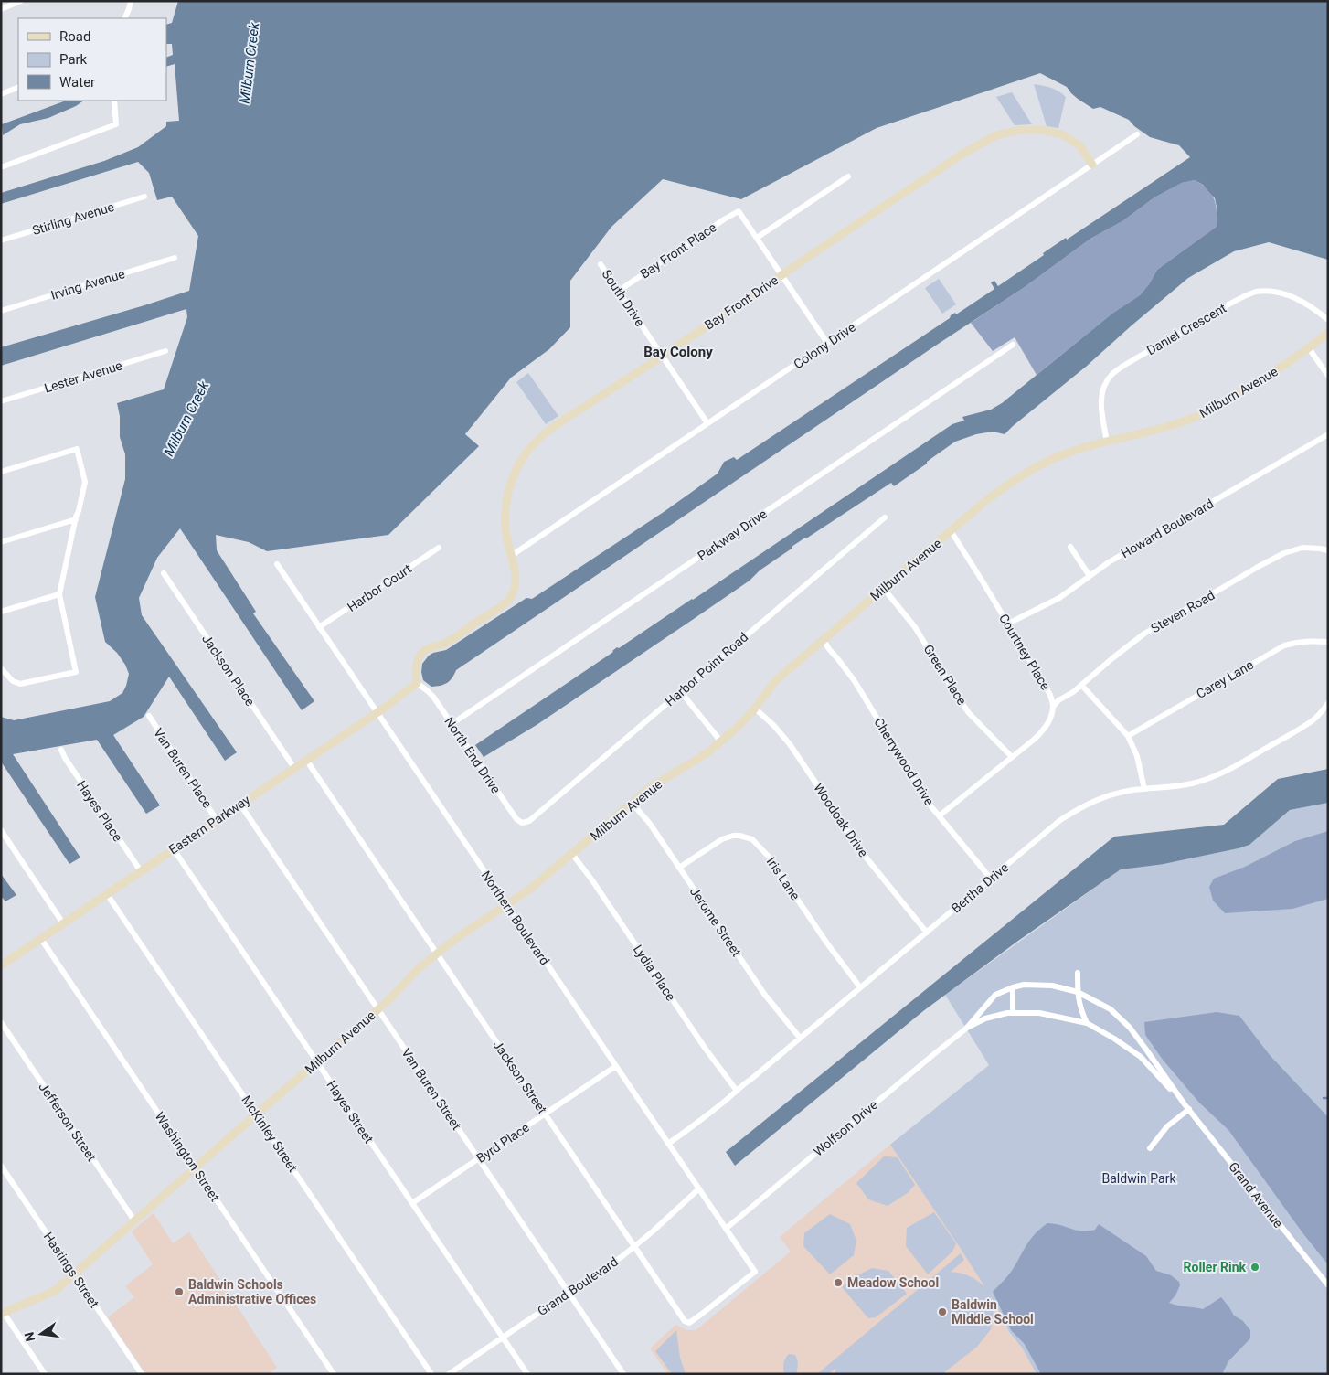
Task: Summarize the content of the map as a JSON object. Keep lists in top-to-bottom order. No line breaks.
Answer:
{"streets":{"main road":["Bay Front Drive","Milburn Avenue","Eastern Parkway"],"street":["Stirling Avenue","Bay Front Place","Irving Avenue","South Drive","Daniel Crescent","Colony Drive","Lester Avenue","Howard Boulevard","Parkway Drive","Harbor Court","Steven Road","Courtney Place","Harbor Point Road","Jackson Place","Green Place","Carey Lane","North End Drive","Cherrywood Drive","Van Buren Place","Hayes Place","Woodoak Drive","Iris Lane","Bertha Drive","Northern Boulevard","Jerome Street","Lydia Place","Jackson Street","Van Buren Street","Hayes Street","Jefferson Street","Wolfson Drive","McKinley Street","Byrd Place","Washington Street","Grand Avenue","Hastings Street","Grand Boulevard"]},"crossings":[["Bay Front Place","South Drive"],["South Drive","Bay Front Drive"],["South Drive","Colony Drive"],["Bay Front Drive","Colony Drive"],["Bay Front Drive","North End Drive"],["Bay Front Drive","Eastern Parkway"],["Daniel Crescent","Milburn Avenue"],["Milburn Avenue","Courtney Place"],["Milburn Avenue","Green Place"],["Milburn Avenue","Cherrywood Drive"],["Milburn Avenue","Woodoak Drive"],["Milburn Avenue","Northern Boulevard"],["Milburn Avenue","Jerome Street"],["Milburn Avenue","Lydia Place"],["Milburn Avenue","Jackson Street"],["Milburn Avenue","Van Buren Street"],["Milburn Avenue","Hayes Street"],["Milburn Avenue","Jefferson Street"],["Milburn Avenue","McKinley Street"],["Milburn Avenue","Washington Street"],["Milburn Avenue","Hastings Street"],["Howard Boulevard","Courtney Place"],["Parkway Drive","North End Drive"],["Harbor Court","Northern Boulevard"],["Steven Road","Courtney Place"],["Courtney Place","Green Place"],["Courtney Place","Cherrywood Drive"],["Harbor Point Road","North End Drive"],["Jackson Place","Eastern Parkway"],["North End Drive","Eastern Parkway"],["Cherrywood Drive","Bertha Drive"],["Van Buren Place","Eastern Parkway"],["Hayes Place","Eastern Parkway"],["Woodoak Drive","Bertha Drive"],["Eastern Parkway","Northern Boulevard"],["Eastern Parkway","Jackson Street"],["Eastern Parkway","Van Buren Street"],["Eastern Parkway","Hayes Street"],["Eastern Parkway","McKinley Street"],["Eastern Parkway","Washington Street"],["Iris Lane","Bertha Drive"],["Iris Lane","Jerome Street"],["Bertha Drive","Northern Boulevard"],["Bertha Drive","Jerome Street"],["Bertha Drive","Lydia Place"],["Northern Boulevard","Jackson Street"],["Northern Boulevard","Wolfson Drive"],["Northern Boulevard","Byrd Place"],["Northern Boulevard","Grand Boulevard"],["Jackson Street","Byrd Place"],["Jackson Street","Grand Boulevard"],["Van Buren Street","Byrd Place"],["Van Buren Street","Grand Boulevard"],["Hayes Street","Byrd Place"],["Hayes Street","Grand Boulevard"],["Wolfson Drive","Grand Avenue"]],"districts":["Bay Colony"],"water":["Milburn Creek"],"parks":["Baldwin Park"],"places":["Roller Rink","Meadow School","Baldwin Schools Administrative Offices","Baldwin Middle School"],"legend":["Road","Park","Water"],"north":"left"}
